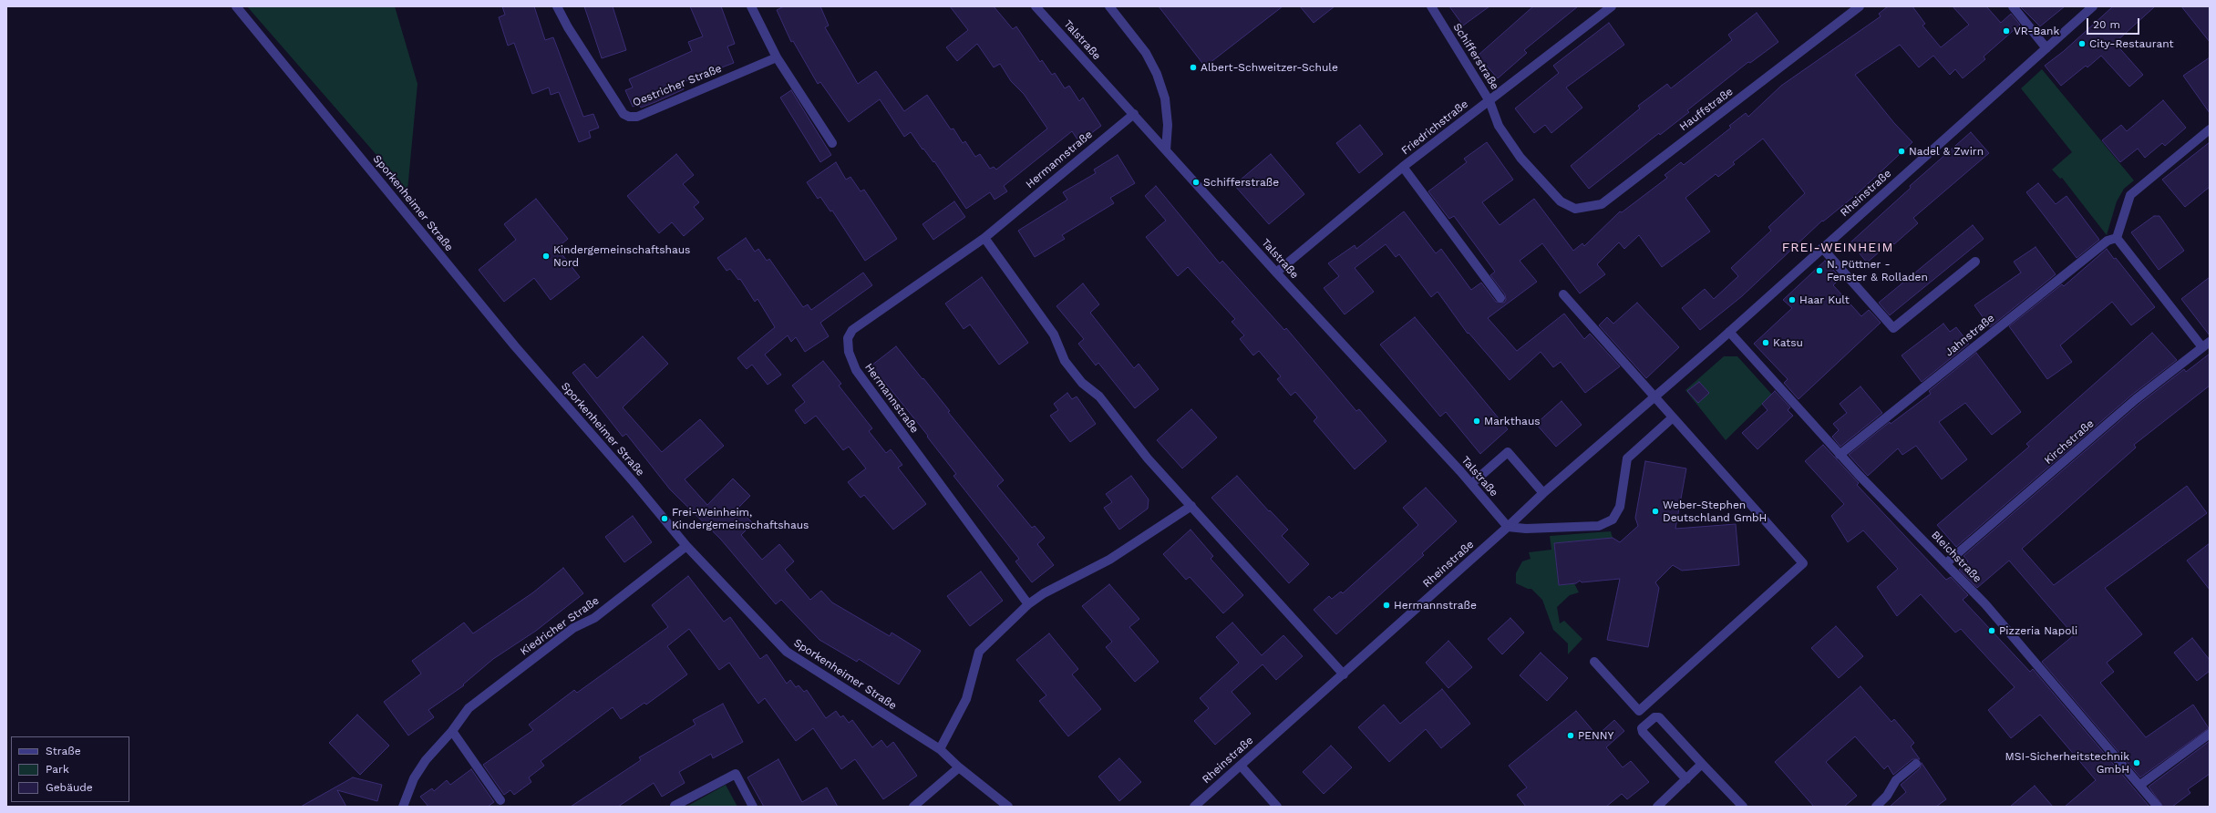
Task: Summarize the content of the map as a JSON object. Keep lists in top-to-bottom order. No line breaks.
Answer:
{"streets":{"street":["Talstraße","Schifferstraße","Oestricher Straße","Hauffstraße","Friedrichstraße","Hermannstraße","Rheinstraße","Sporkenheimer Straße","Jahnstraße","Kirchstraße","Bleichstraße","Kiedricher Straße"]},"crossings":[["Talstraße","Friedrichstraße"],["Talstraße","Hermannstraße"],["Talstraße","Rheinstraße"],["Schifferstraße","Hauffstraße"],["Schifferstraße","Friedrichstraße"],["Rheinstraße","Bleichstraße"],["Sporkenheimer Straße","Kiedricher Straße"],["Jahnstraße","Bleichstraße"],["Kirchstraße","Bleichstraße"]],"districts":["FREI-WEINHEIM"],"places":["VR-Bank","City-Restaurant","Albert-Schweitzer-Schule","Nadel & Zwirn","Schifferstraße","Kindergemeinschaftshaus Nord","N. Püttner - Fenster & Rolladen","Haar Kult","Katsu","Markthaus","Weber-Stephen Deutschland GmbH","Frei-Weinheim, Kindergemeinschaftshaus","Hermannstraße","Pizzeria Napoli","PENNY","MSI-Sicherheitstechnik GmbH"],"legend":["Straße","Park","Gebäude"],"scale_bar":"20 m"}
